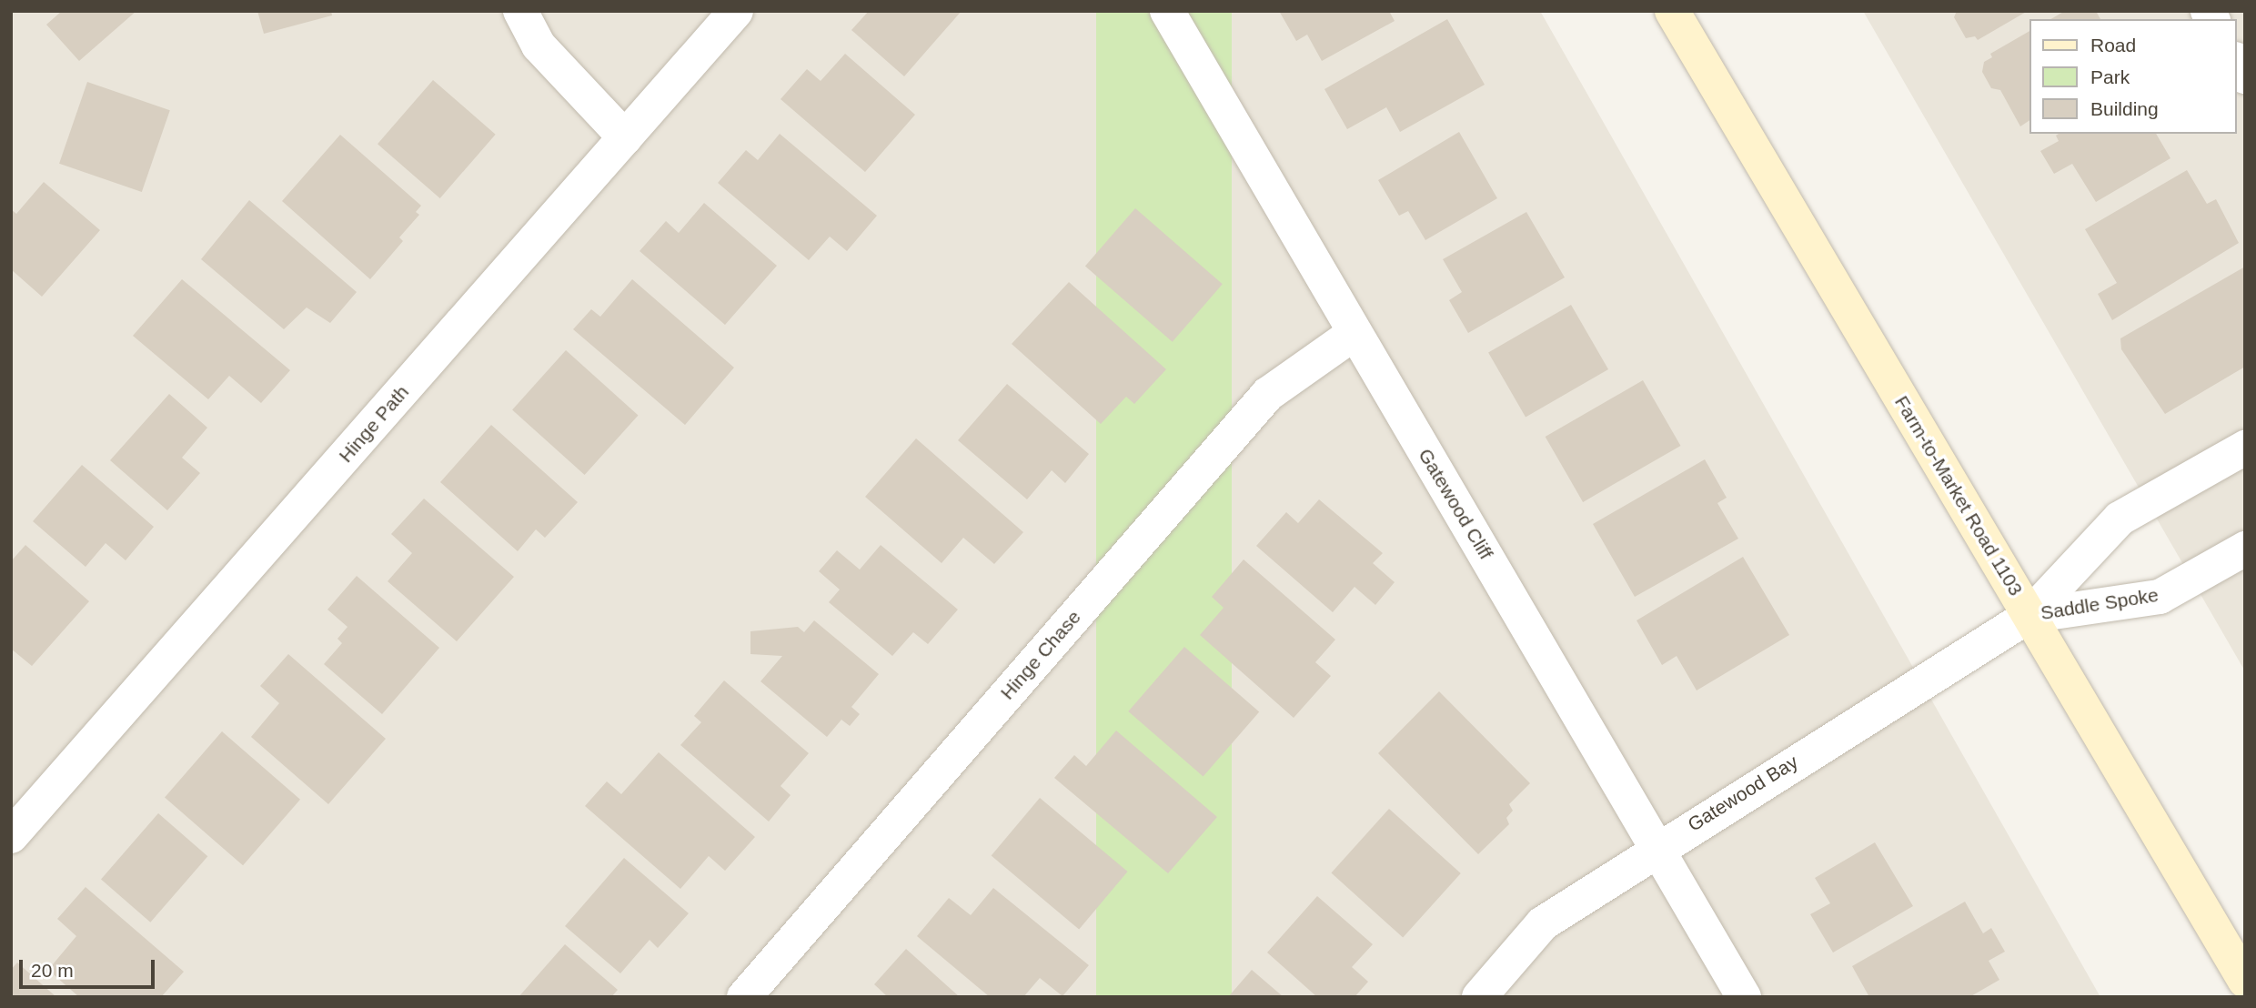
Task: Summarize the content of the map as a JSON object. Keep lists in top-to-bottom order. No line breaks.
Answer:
{"streets":{"main road":["Farm-to-Market Road 1103"],"street":["Hinge Path","Gatewood Cliff","Saddle Spoke","Hinge Chase","Gatewood Bay"]},"crossings":[["Farm-to-Market Road 1103","Saddle Spoke"],["Farm-to-Market Road 1103","Gatewood Bay"],["Gatewood Cliff","Hinge Chase"],["Gatewood Cliff","Gatewood Bay"],["Saddle Spoke","Gatewood Bay"]],"legend":["Road","Park","Building"],"scale_bar":"20 m"}
